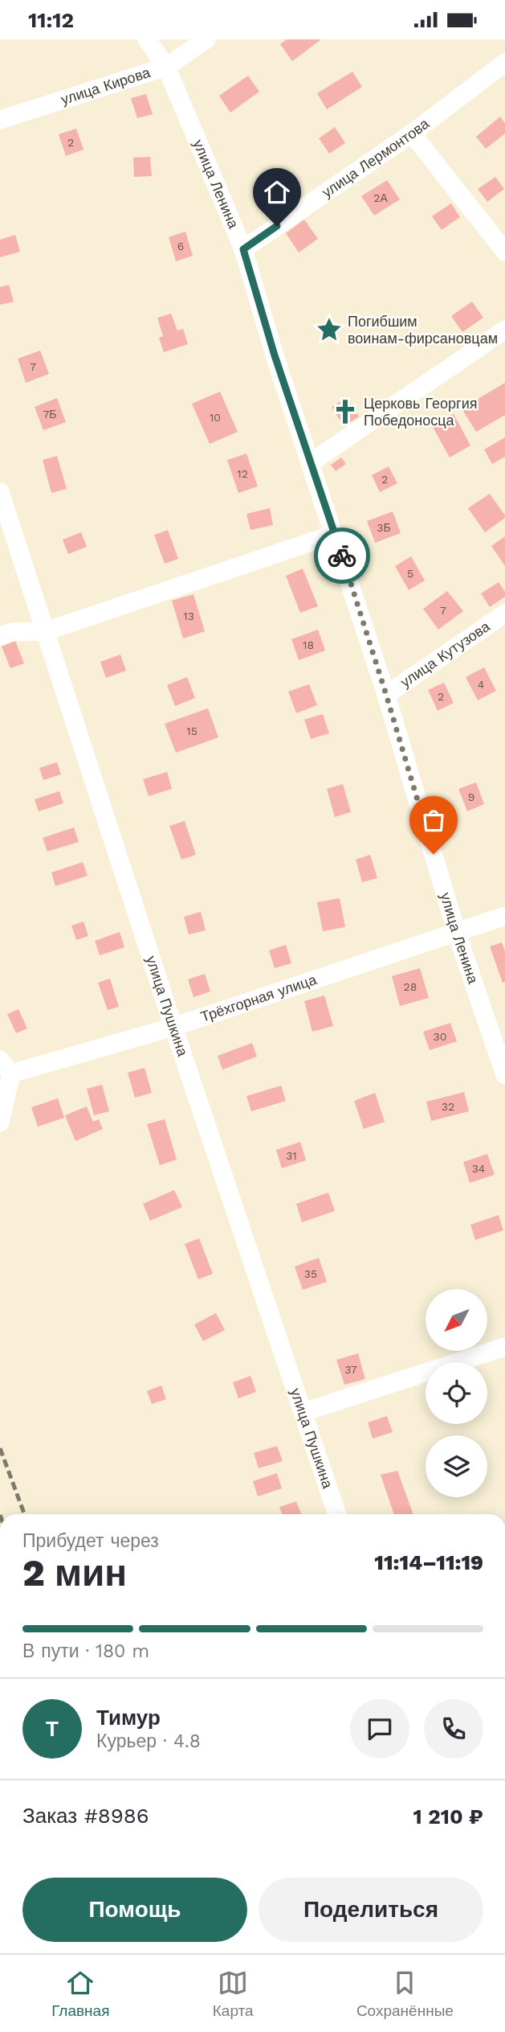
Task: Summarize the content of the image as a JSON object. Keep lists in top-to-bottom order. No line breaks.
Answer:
{"streets":{"street":["улица Кирова","улица Лермонтова","улица Ленина","улица Кутузова","Трёхгорная улица","улица Пушкина"]},"crossings":[["улица Кирова","улица Ленина"],["улица Лермонтова","улица Ленина"],["улица Ленина","улица Кутузова"],["улица Ленина","Трёхгорная улица"],["Трёхгорная улица","улица Пушкина"]],"places":{"place":["Погибшим воинам-фирсановцам"],"church":["Церковь Георгия Победоносца"]},"house_numbers":["2","2А","6","7","7Б","10","12","2","3Б","5","7","13","18","4","2","15","9","28","30","32","31","34","35","37"],"north":"bottom left","page":{"status":"11:12","heading":["2 мин","Прибудет через","11:14–11:19"],"panel":["Тимур","Курьер · 4.8","Заказ #8986","1 210 ₽"],"bar":"В пути · 180 m","round":"Т","buttons":["Помощь","Поделиться"],"tabs":["Главная","Карта","Сохранённые"]}}
